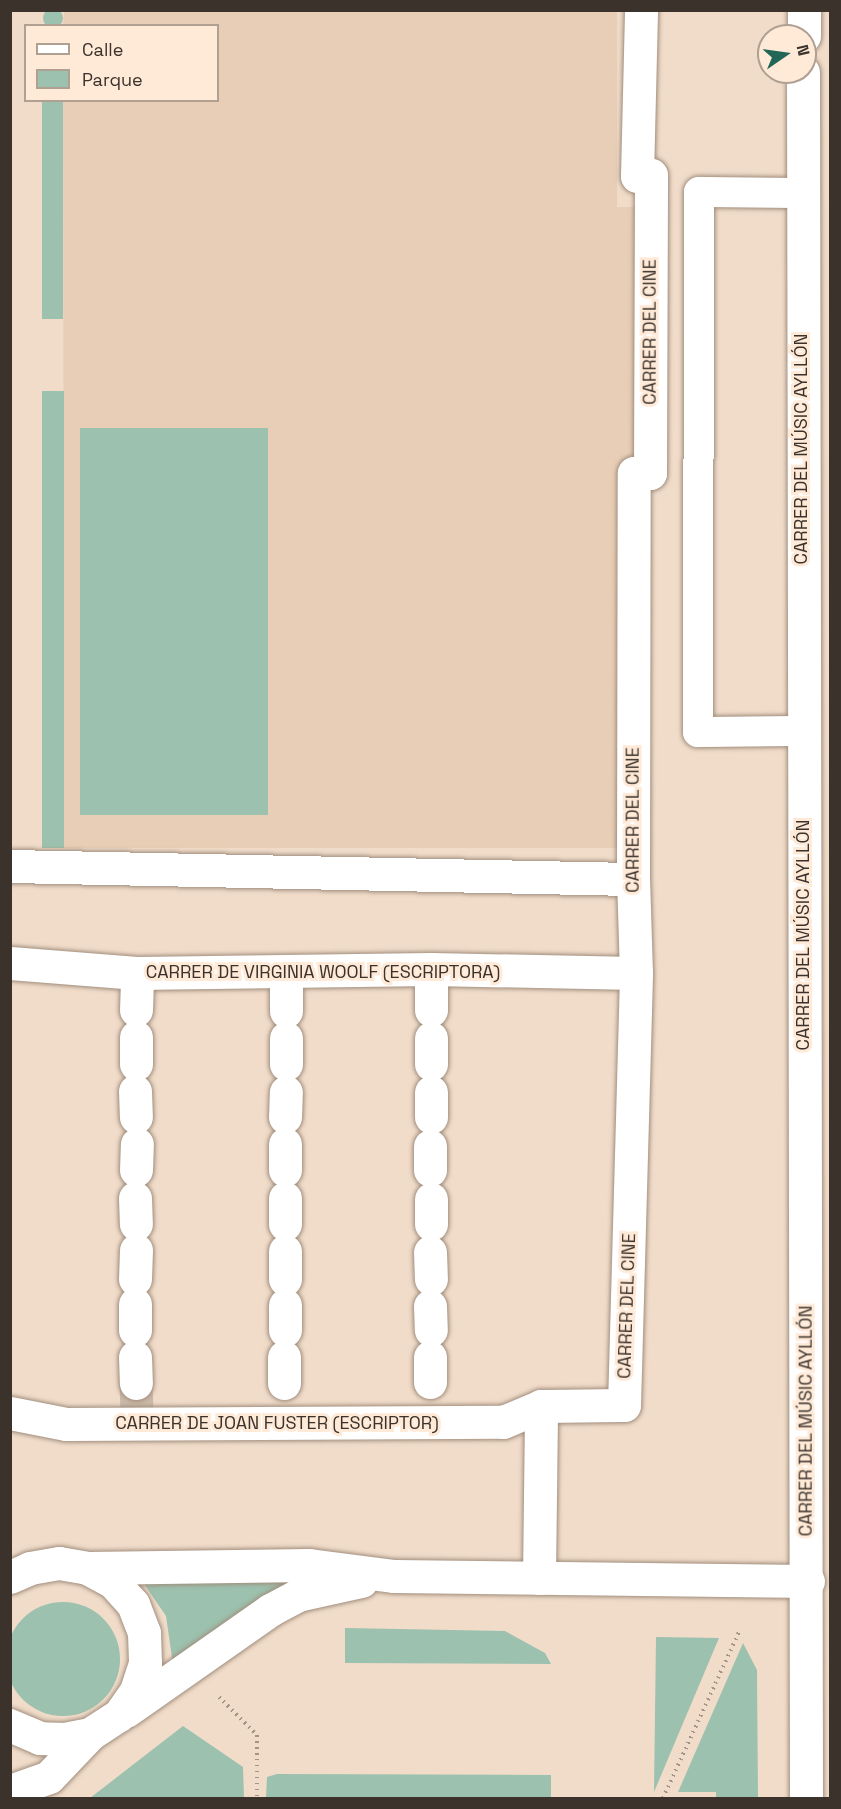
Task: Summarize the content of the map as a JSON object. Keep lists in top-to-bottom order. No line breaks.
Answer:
{"streets":{"street":["CARRER DEL CINE","CARRER DEL MÚSIC AYLLÓN","CARRER DE VIRGINIA WOOLF (ESCRIPTORA)","CARRER DE JOAN FUSTER (ESCRIPTOR)"]},"crossings":[["CARRER DEL CINE","CARRER DE VIRGINIA WOOLF (ESCRIPTORA)"],["CARRER DEL CINE","CARRER DE JOAN FUSTER (ESCRIPTOR)"]],"legend":["Calle","Parque"],"north":"right"}
